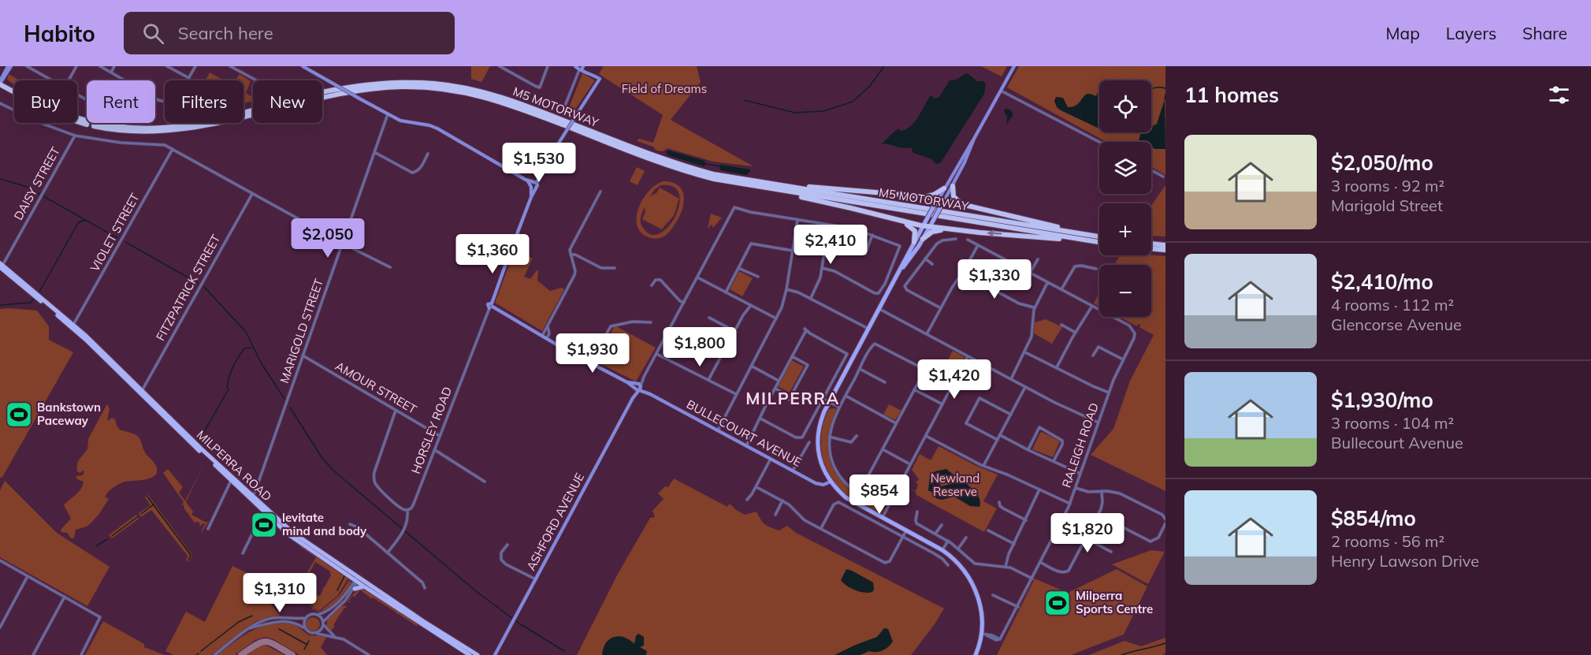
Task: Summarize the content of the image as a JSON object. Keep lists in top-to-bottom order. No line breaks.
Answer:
{"streets":{"highway":["M5 MOTORWAY","MILPERRA ROAD"],"main road":["HORSLEY ROAD","BULLECOURT AVENUE","ASHFORD AVENUE"],"street":["DAISY STREET","VIOLET STREET","FITZPATRICK STREET","MARIGOLD STREET","AMOUR STREET","RALEIGH ROAD"]},"crossings":[["DAISY STREET","MILPERRA ROAD"],["VIOLET STREET","MILPERRA ROAD"],["FITZPATRICK STREET","MILPERRA ROAD"],["MARIGOLD STREET","AMOUR STREET"],["MARIGOLD STREET","MILPERRA ROAD"],["AMOUR STREET","HORSLEY ROAD"],["HORSLEY ROAD","BULLECOURT AVENUE"],["BULLECOURT AVENUE","ASHFORD AVENUE"]],"districts":["MILPERRA"],"parks":["Field of Dreams","Newland Reserve"],"places":{"sports":["Bankstown Paceway","levitate mind and body","Milperra Sports Centre"]},"page":{"header":"Habito","search":"Search here","nav":["Map","Layers","Share"],"heading":"11 homes","map_buttons":["+","−"],"chip":["Buy","Rent","Filters","New"],"list":[{"name":"$2,050/mo","note":"3 rooms · 92 m² · Marigold Street"},{"name":"$2,410/mo","note":"4 rooms · 112 m² · Glencorse Avenue"},{"name":"$1,930/mo","note":"3 rooms · 104 m² · Bullecourt Avenue"},{"name":"$854/mo","note":"2 rooms · 56 m² · Henry Lawson Drive"}],"price":["$1,530","$2,050","$2,410","$1,360","$1,330","$1,800","$1,930","$1,420","$854","$1,820","$1,310"]}}
